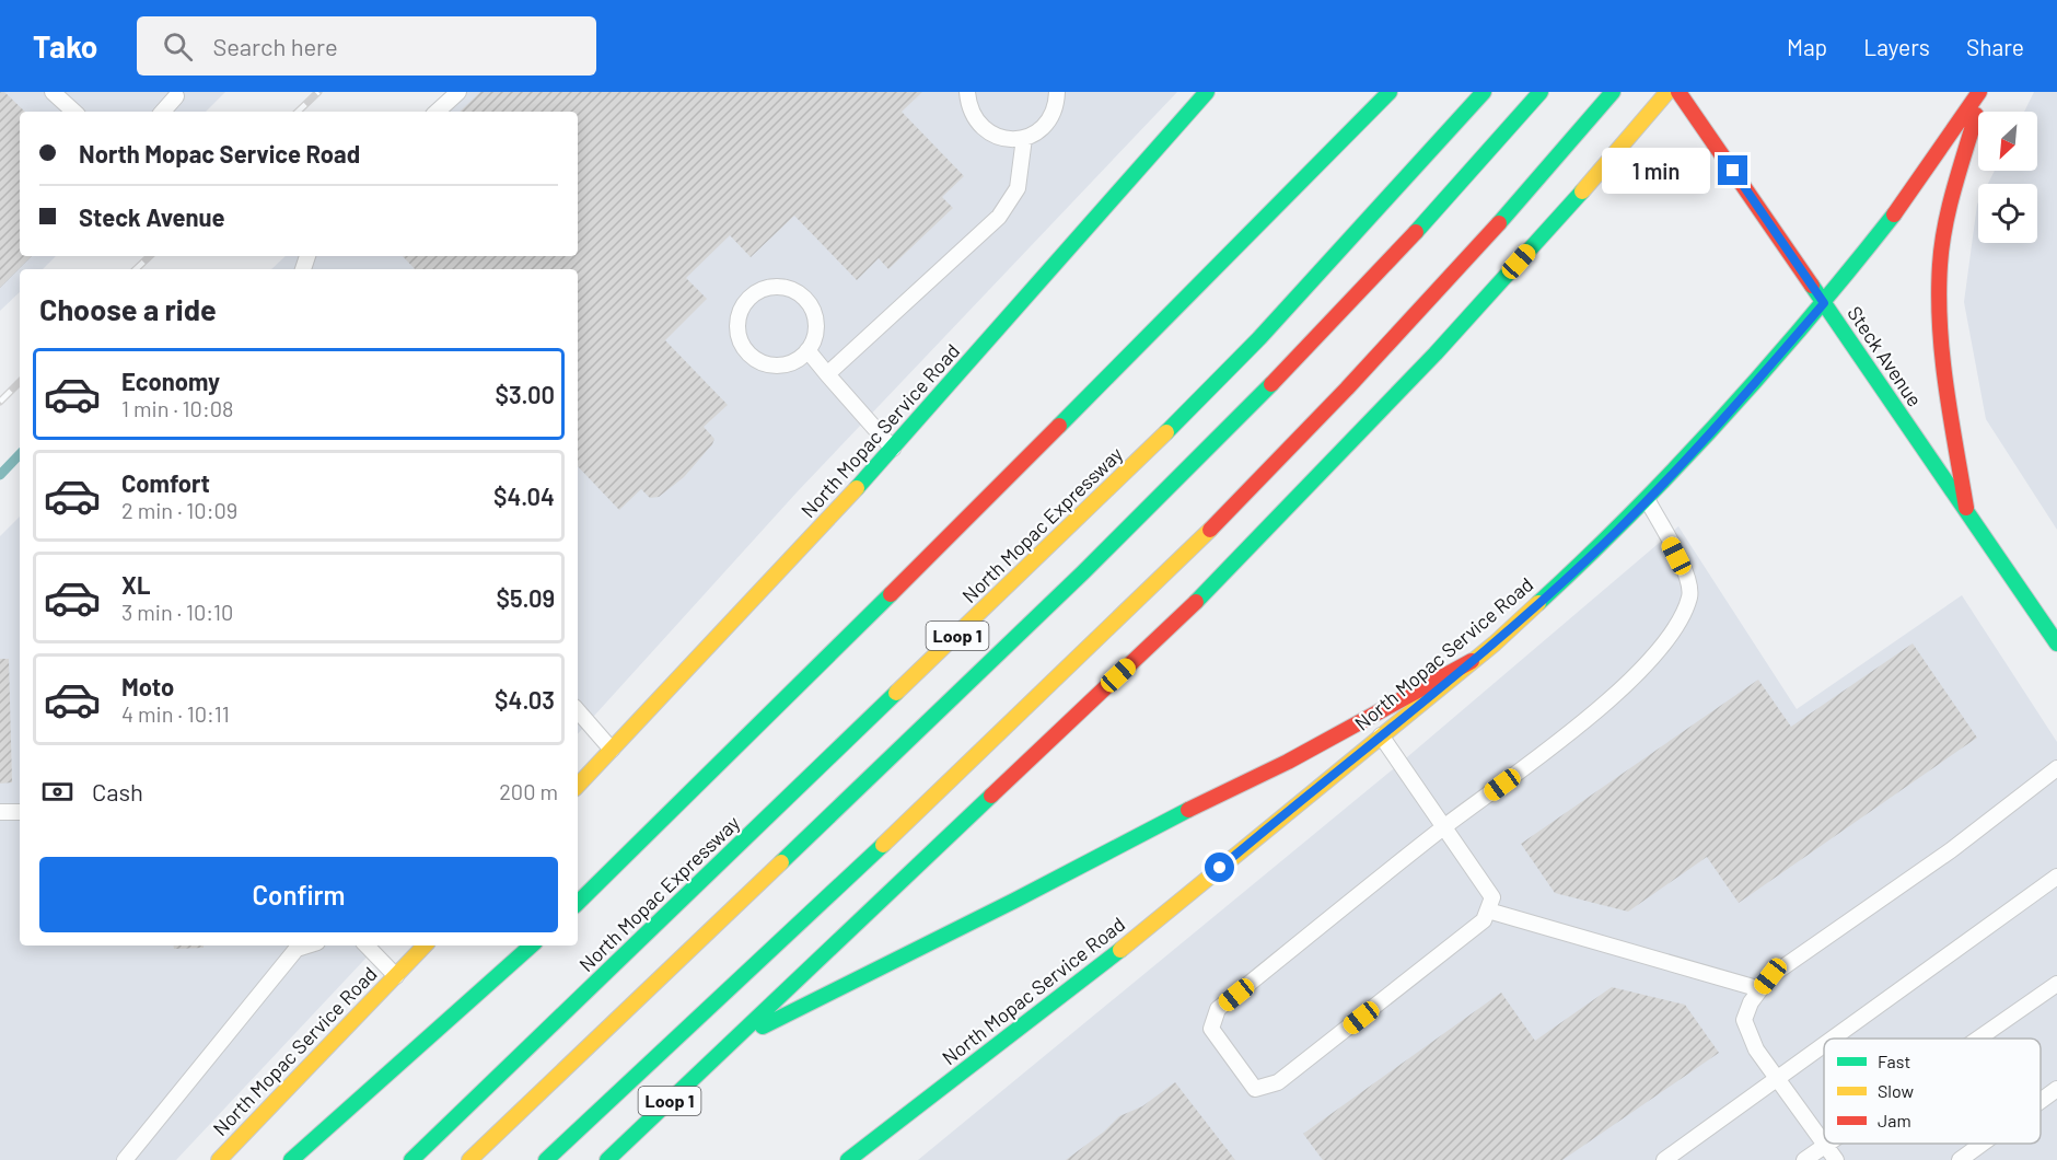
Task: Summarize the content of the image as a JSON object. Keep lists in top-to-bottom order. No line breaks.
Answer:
{"streets":{"main road":["Steck Avenue","North Mopac Service Road","North Mopac Expressway","Loop 1"]},"crossings":[["Steck Avenue","North Mopac Service Road"]],"legend":["Fast","Slow","Jam"],"north":"bottom left","page":{"header":"Tako","search":"Search here","nav":["Map","Layers","Share"],"banner":["North Mopac Service Road","Steck Avenue"],"bubble":"1 min","heading":"Choose a ride","list":[{"name":"Economy","note":"1 min · 10:08","value":"$3.00"},{"name":"Comfort","note":"2 min · 10:09","value":"$4.04"},{"name":"XL","note":"3 min · 10:10","value":"$5.09"},{"name":"Moto","note":"4 min · 10:11","value":"$4.03"}],"pay":["Cash","200 m"],"buttons":"Confirm"}}
